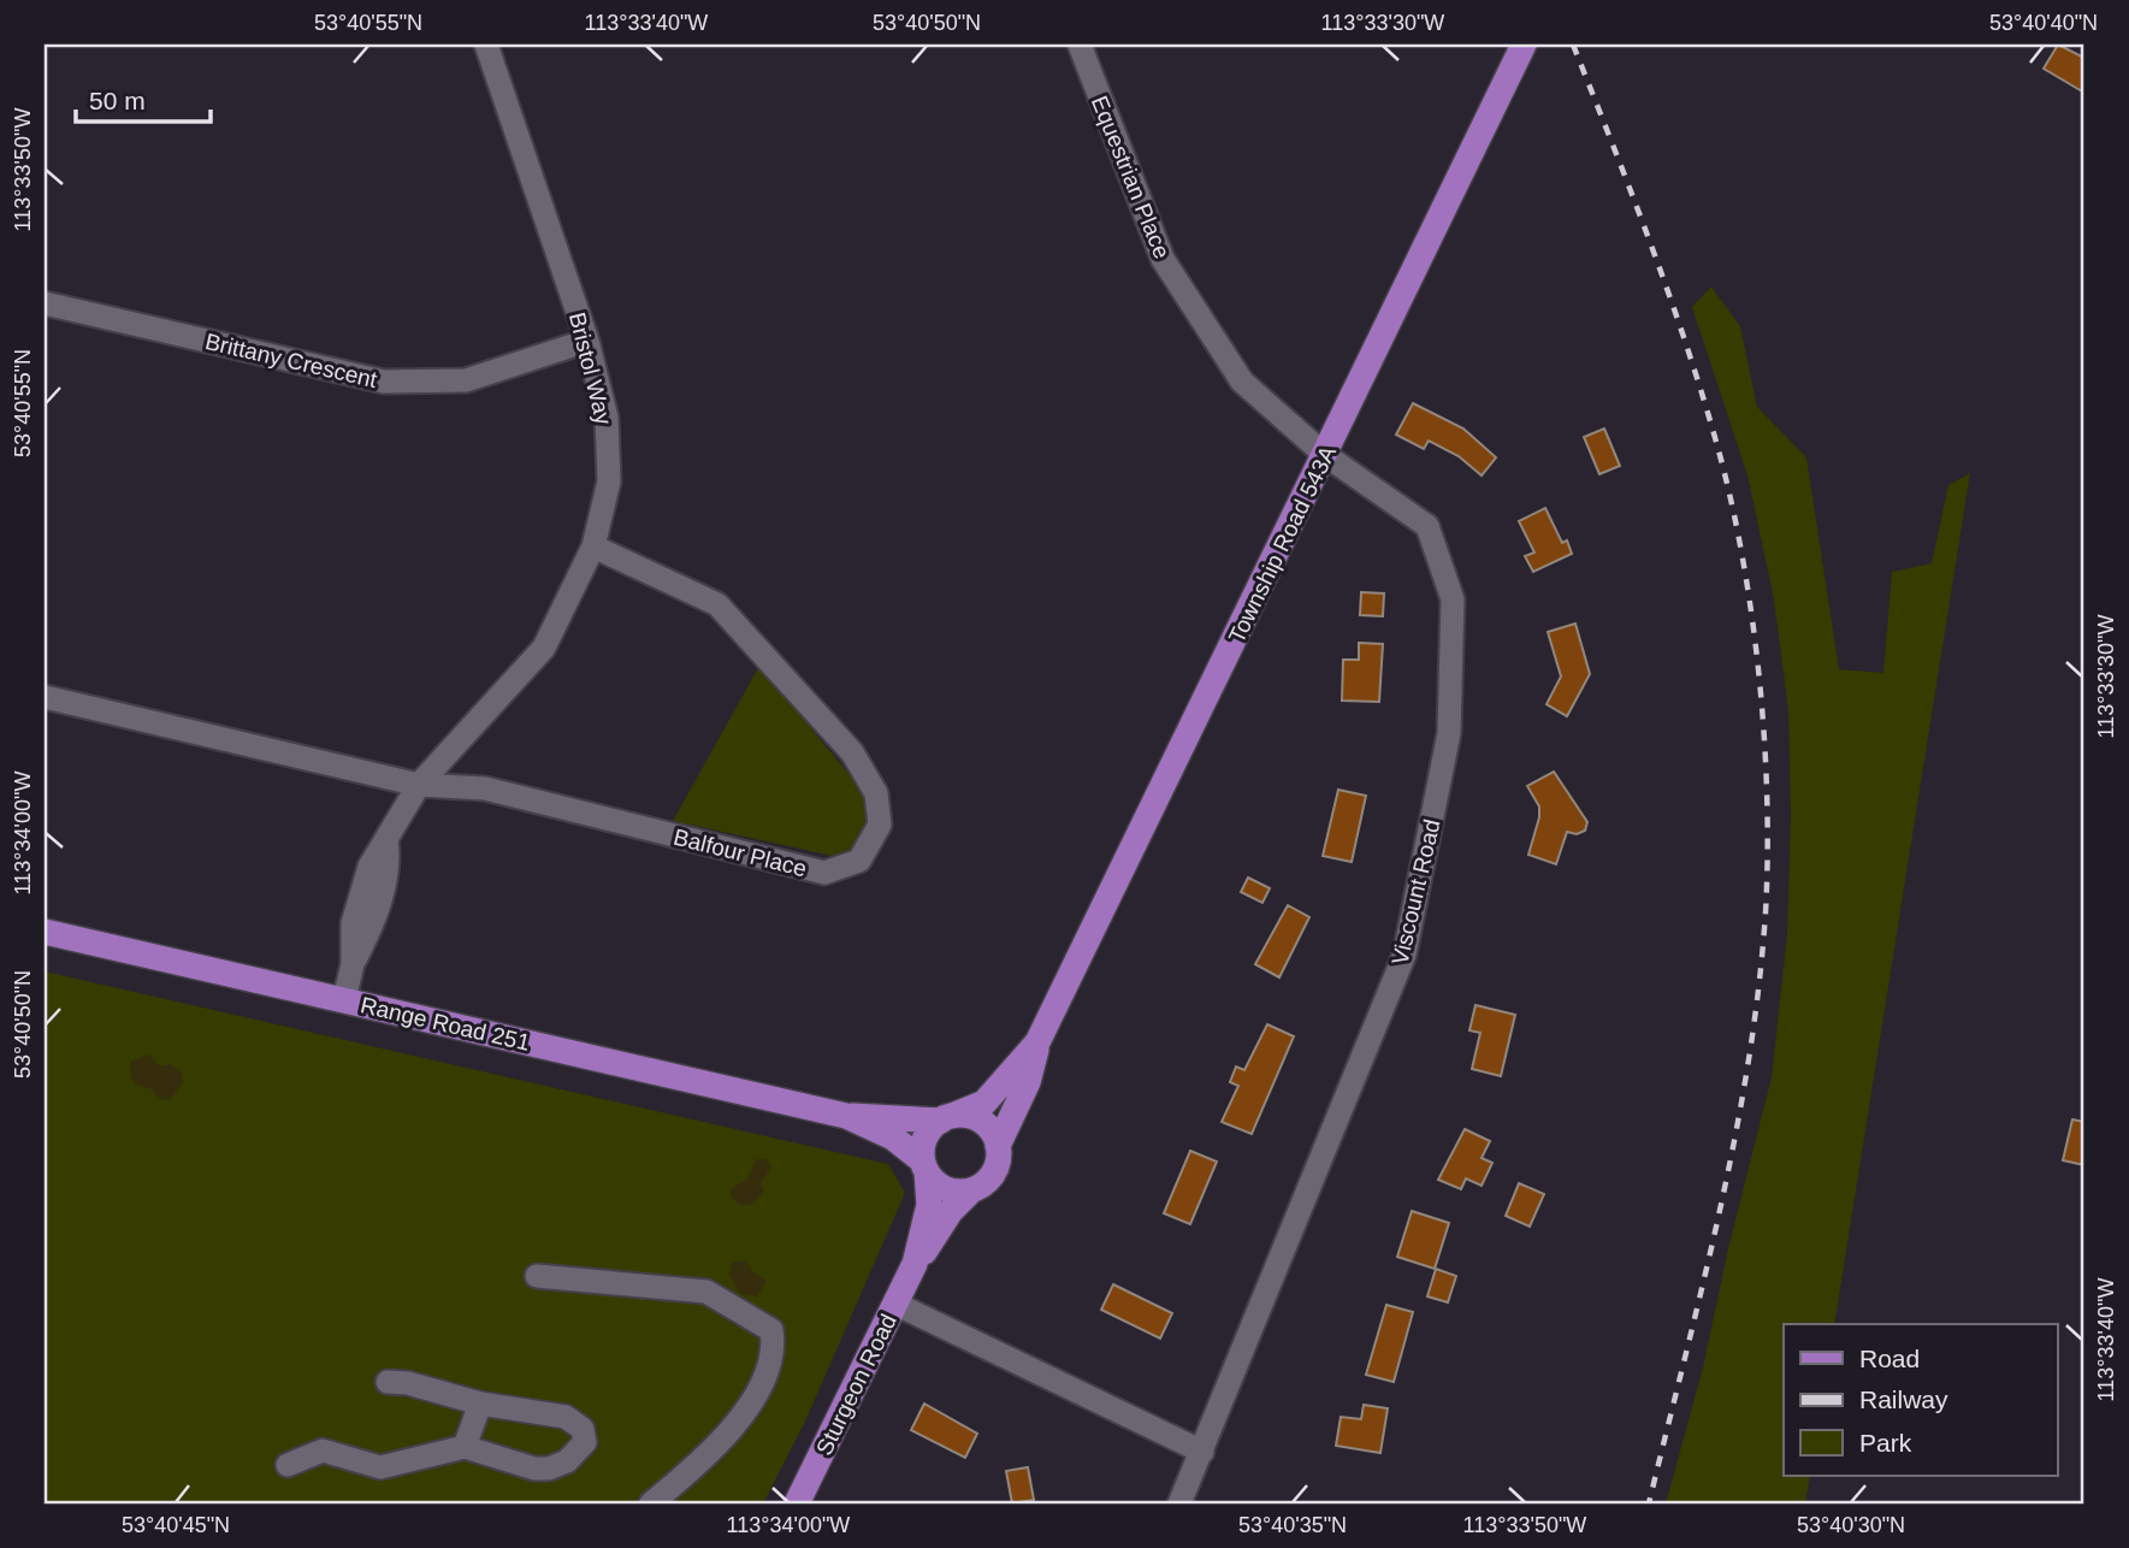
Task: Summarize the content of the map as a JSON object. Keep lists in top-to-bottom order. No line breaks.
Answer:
{"streets":{"main road":["Township Road 543A","Range Road 251","Sturgeon Road"],"street":["Equestrian Place","Brittany Crescent","Bristol Way","Balfour Place","Viscount Road"]},"crossings":[["Equestrian Place","Township Road 543A"],["Equestrian Place","Viscount Road"],["Brittany Crescent","Bristol Way"],["Bristol Way","Balfour Place"],["Bristol Way","Range Road 251"],["Township Road 543A","Viscount Road"],["Township Road 543A","Range Road 251"],["Township Road 543A","Sturgeon Road"],["Range Road 251","Sturgeon Road"]],"legend":["Road","Railway","Park"],"scale_bar":"50 m","coordinates":["53°40'55\"N","113°33'40\"W","53°40'50\"N","113°33'30\"W","53°40'40\"N","113°33'50\"W","113°34'00\"W","53°40'45\"N","53°40'35\"N","53°40'30\"N"]}
